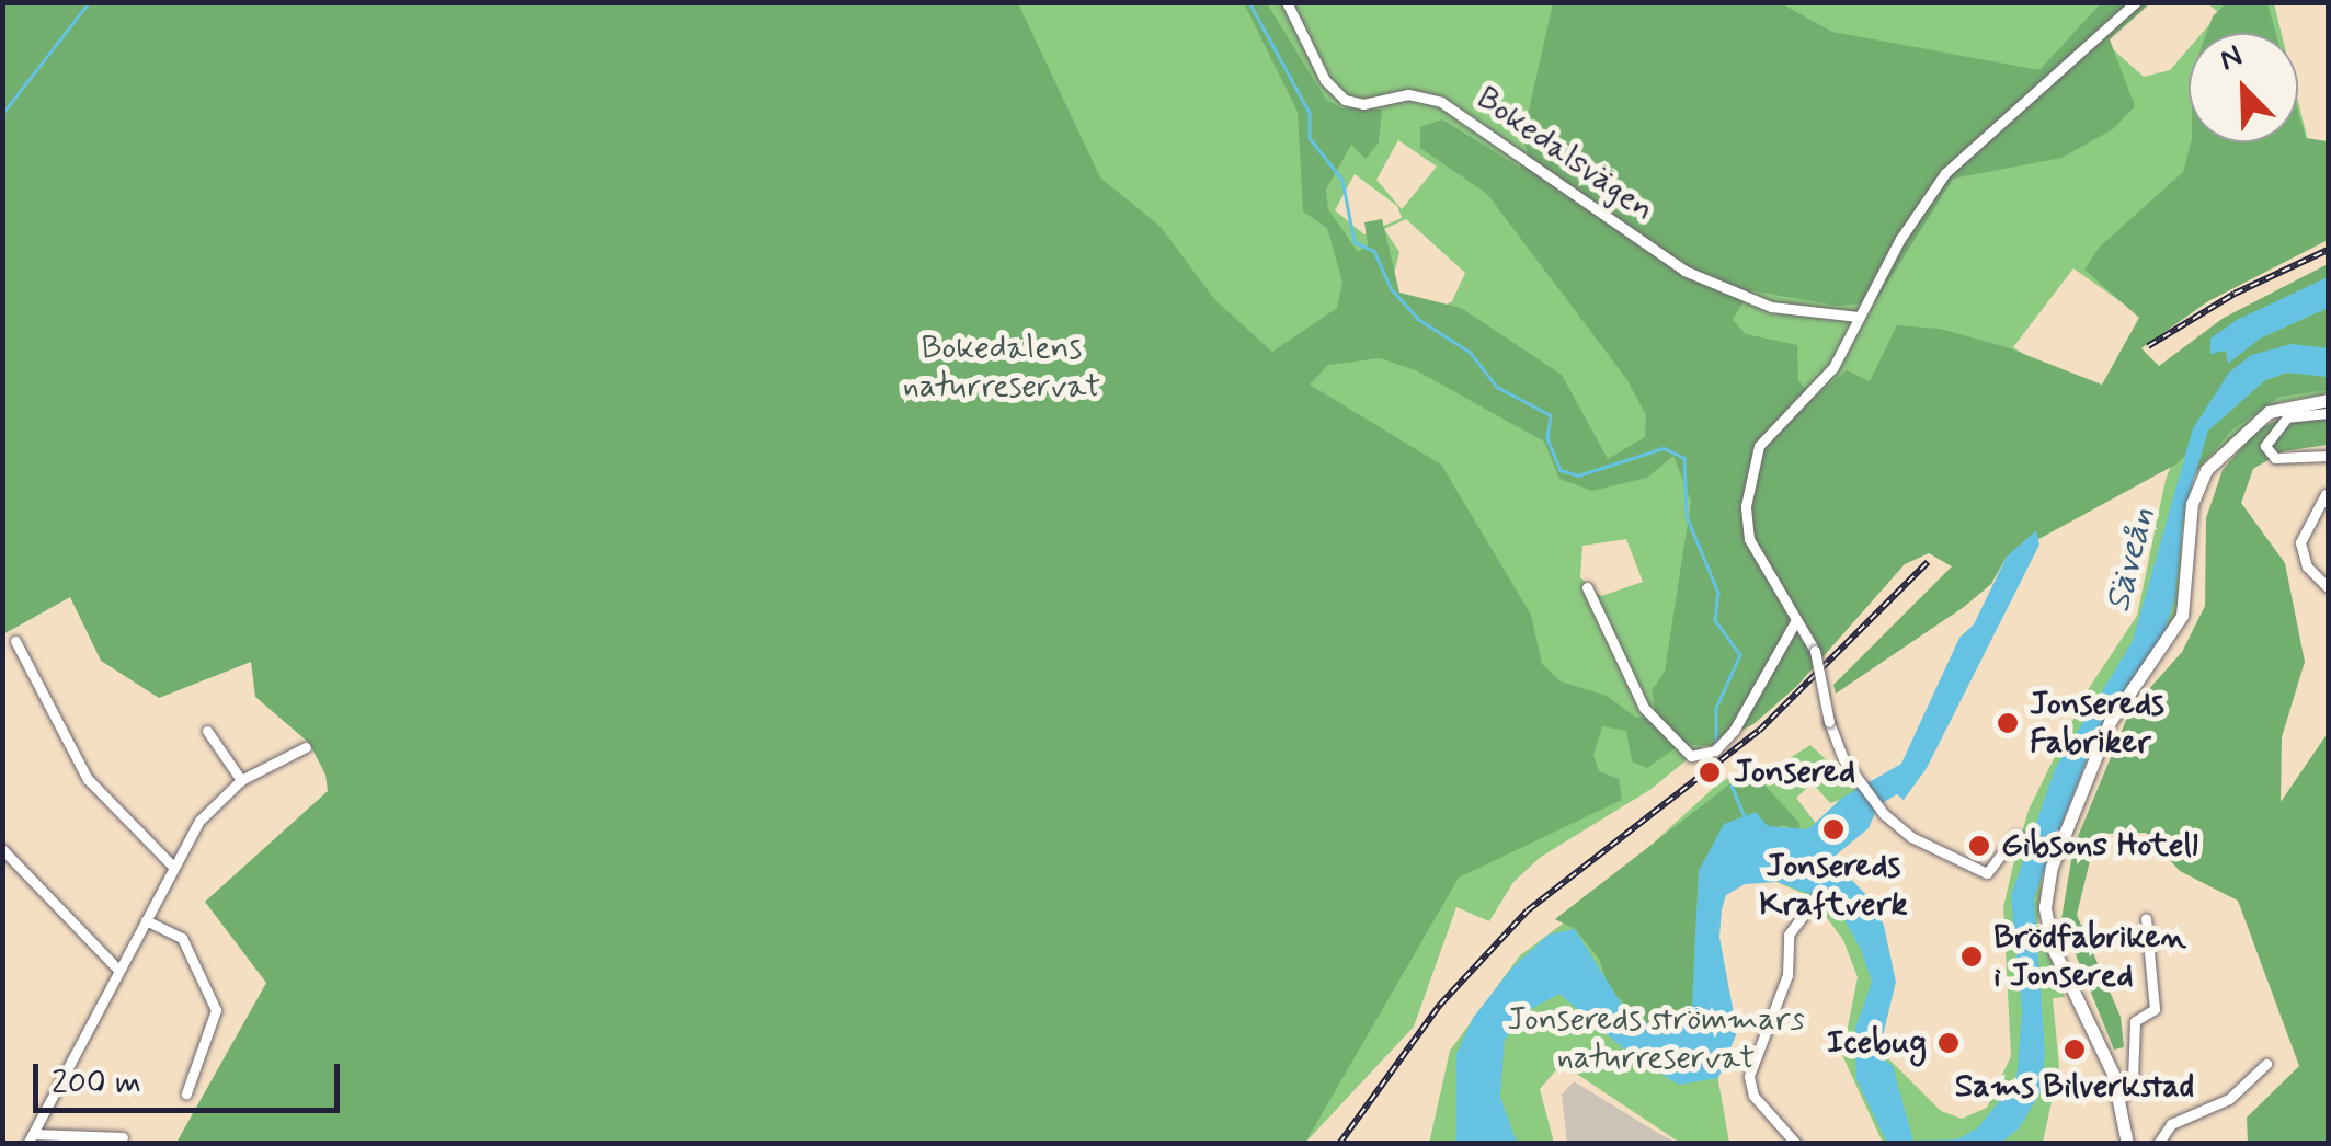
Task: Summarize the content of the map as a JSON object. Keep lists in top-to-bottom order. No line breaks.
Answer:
{"streets":{"street":["Bokedalsvägen"]},"water":["Säveån"],"parks":["Bokedalens naturreservat","Jonsereds strömmars naturreservat"],"places":["Jonsereds Fabriker","Jonsered","Jonsereds Kraftverk","Gibsons Hotell","Brödfabriken i Jonsered","Icebug","Sams Bilverkstad"],"scale_bar":"200 m","north":"top left"}
